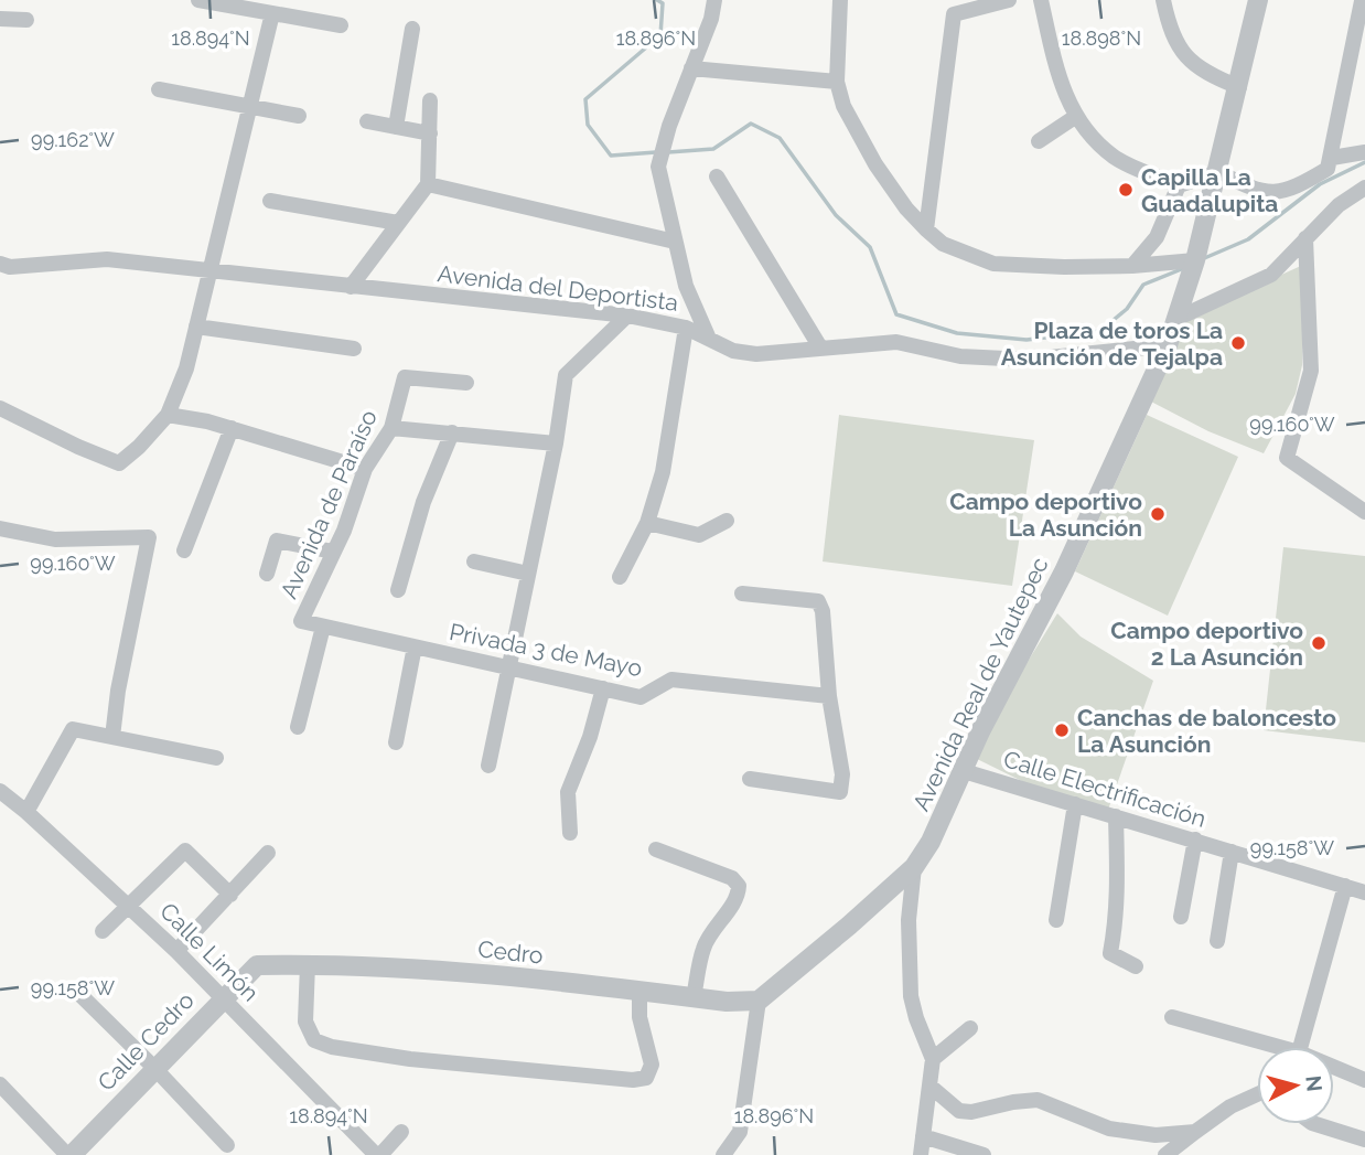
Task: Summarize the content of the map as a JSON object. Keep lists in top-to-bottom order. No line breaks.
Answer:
{"streets":{"street":["Avenida del Deportista","Avenida de Paraíso","Privada 3 de Mayo","Avenida Real de Yautepec","Calle Electrificación","Calle Limón","Cedro","Calle Cedro"]},"crossings":[["Avenida del Deportista","Avenida Real de Yautepec"],["Avenida de Paraíso","Privada 3 de Mayo"],["Avenida Real de Yautepec","Calle Electrificación"],["Avenida Real de Yautepec","Cedro"],["Calle Limón","Calle Cedro"],["Cedro","Calle Cedro"]],"places":["Capilla La Guadalupita","Plaza de toros La Asunción de Tejalpa","Campo deportivo La Asunción","Campo deportivo 2 La Asunción","Canchas de baloncesto La Asunción"],"north":"right","coordinates":["18.894°N","18.896°N","18.898°N","99.162°W","99.160°W","99.158°W"]}
